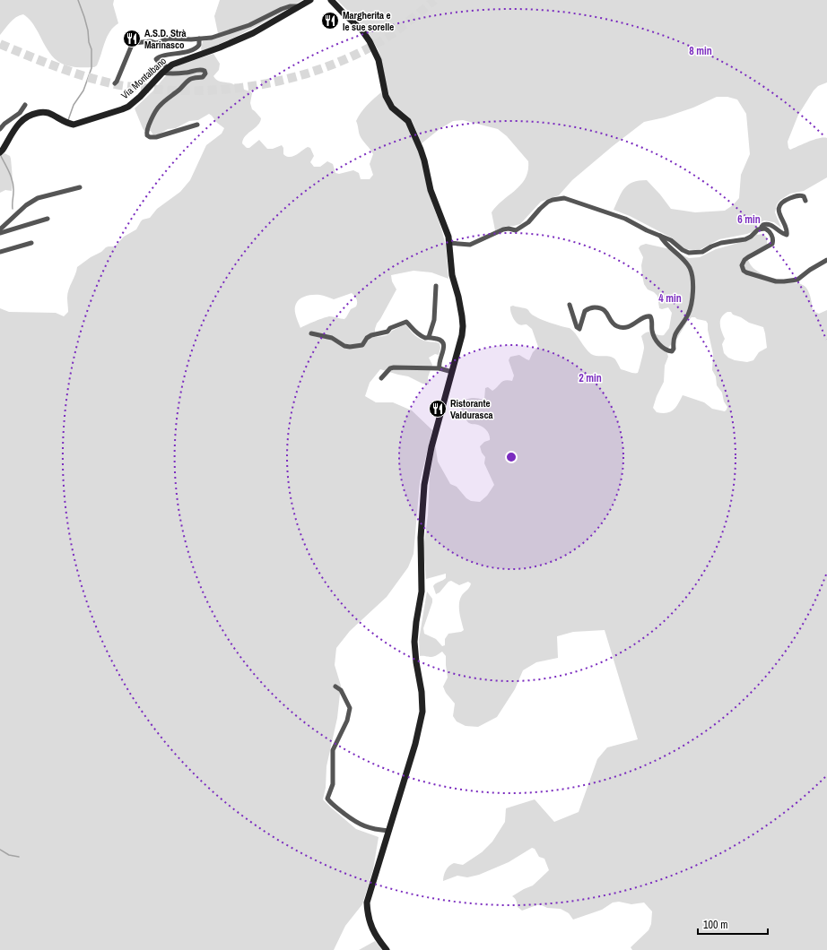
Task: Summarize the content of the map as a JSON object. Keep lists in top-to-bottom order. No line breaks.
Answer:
{"streets":{"main road":["Via Montalbano"]},"places":{"restaurant":["Margherita e le sue sorelle","A.S.D. Strà Marinasco","Ristorante Valdurasca"]},"scale_bar":"100 m","rings":["8 min","6 min","4 min","2 min"]}
